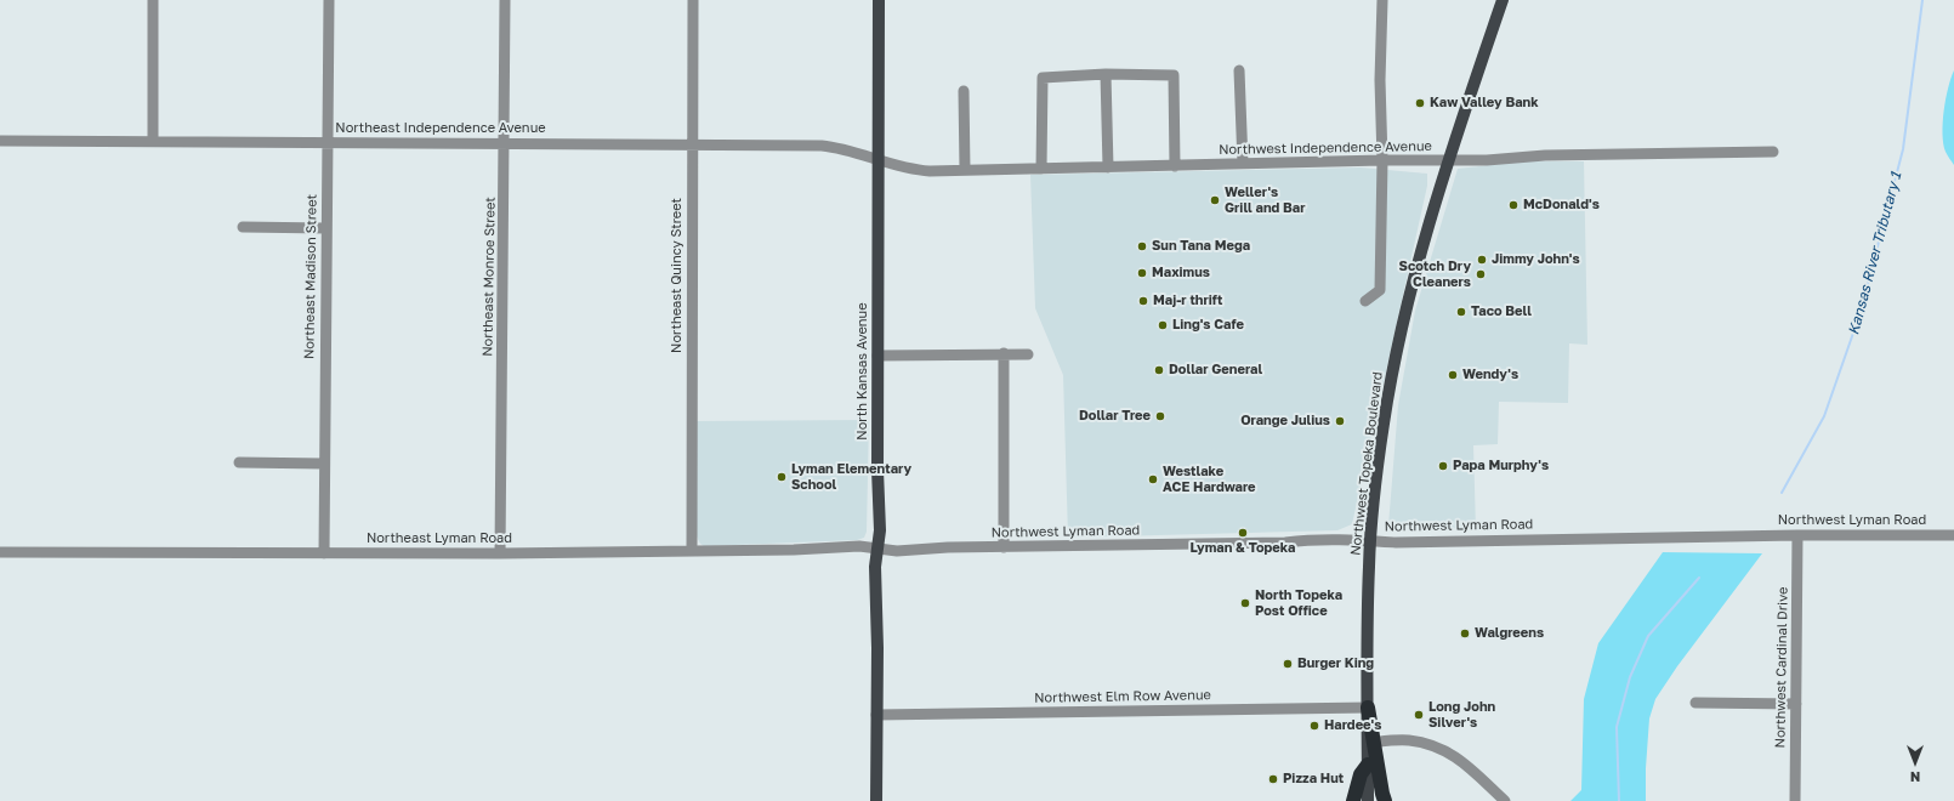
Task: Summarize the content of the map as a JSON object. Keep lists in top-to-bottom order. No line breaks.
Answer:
{"streets":{"main road":["North Kansas Avenue","Northwest Topeka Boulevard"],"street":["Northeast Independence Avenue","Northwest Independence Avenue","Northeast Quincy Street","Northeast Madison Street","Northeast Monroe Street","Northwest Lyman Road","Northeast Lyman Road","Northwest Cardinal Drive","Northwest Elm Row Avenue"]},"crossings":[["Northeast Independence Avenue","Northwest Independence Avenue"],["Northeast Independence Avenue","Northeast Quincy Street"],["Northeast Independence Avenue","Northeast Madison Street"],["Northeast Independence Avenue","Northeast Monroe Street"],["Northeast Independence Avenue","North Kansas Avenue"],["Northwest Independence Avenue","North Kansas Avenue"],["Northwest Independence Avenue","Northwest Topeka Boulevard"],["Northeast Quincy Street","Northeast Lyman Road"],["Northeast Madison Street","Northeast Lyman Road"],["Northeast Monroe Street","Northeast Lyman Road"],["North Kansas Avenue","Northwest Lyman Road"],["North Kansas Avenue","Northeast Lyman Road"],["North Kansas Avenue","Northwest Elm Row Avenue"],["Northwest Topeka Boulevard","Northwest Lyman Road"],["Northwest Topeka Boulevard","Northwest Elm Row Avenue"],["Northwest Lyman Road","Northeast Lyman Road"],["Northwest Lyman Road","Northwest Cardinal Drive"]],"water":["Kansas River Tributary 1"],"places":["Kaw Valley Bank","Weller's Grill and Bar","McDonald's","Sun Tana Mega","Jimmy John's","Maximus","Scotch Dry Cleaners","Maj-r thrift","Taco Bell","Ling's Cafe","Dollar General","Wendy's","Dollar Tree","Orange Julius","Papa Murphy's","Lyman Elementary School","Westlake ACE Hardware","Lyman & Topeka","North Topeka Post Office","Walgreens","Burger King","Long John Silver's","Hardee's","Pizza Hut"],"north":"bottom"}
